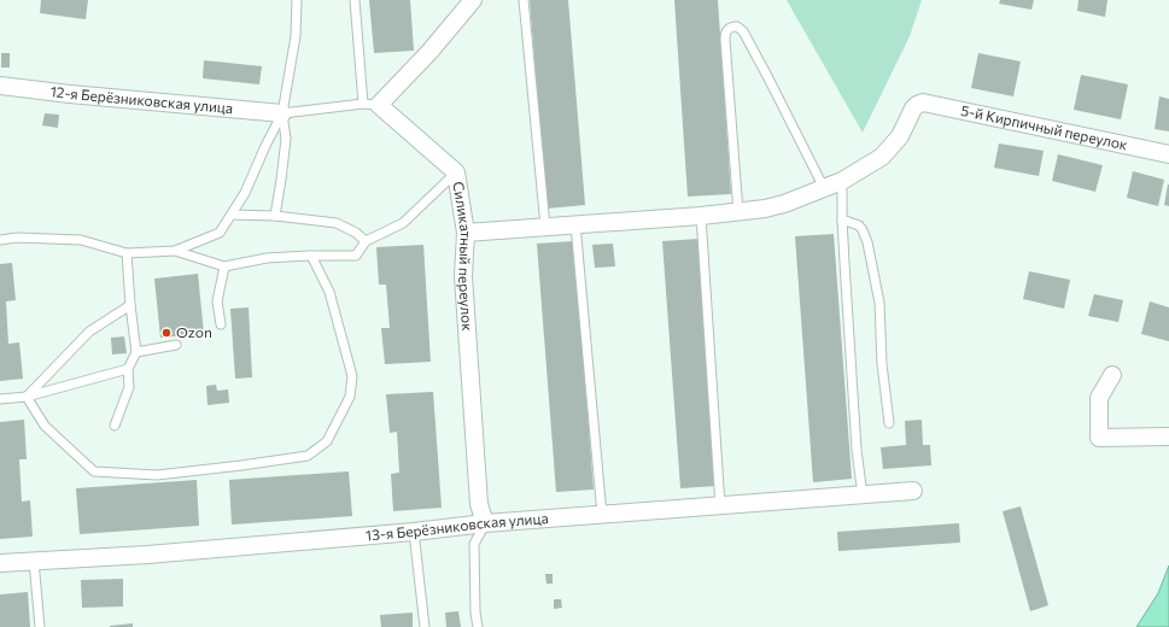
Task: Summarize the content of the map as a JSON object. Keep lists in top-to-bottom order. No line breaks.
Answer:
{"streets":{"street":["12-я Берёзниковская улица","5-й Кирпичный переулок","Силикатный переулок","13-я Берёзниковская улица"]},"crossings":[["Силикатный переулок","13-я Берёзниковская улица"]],"places":["Ozon"]}
